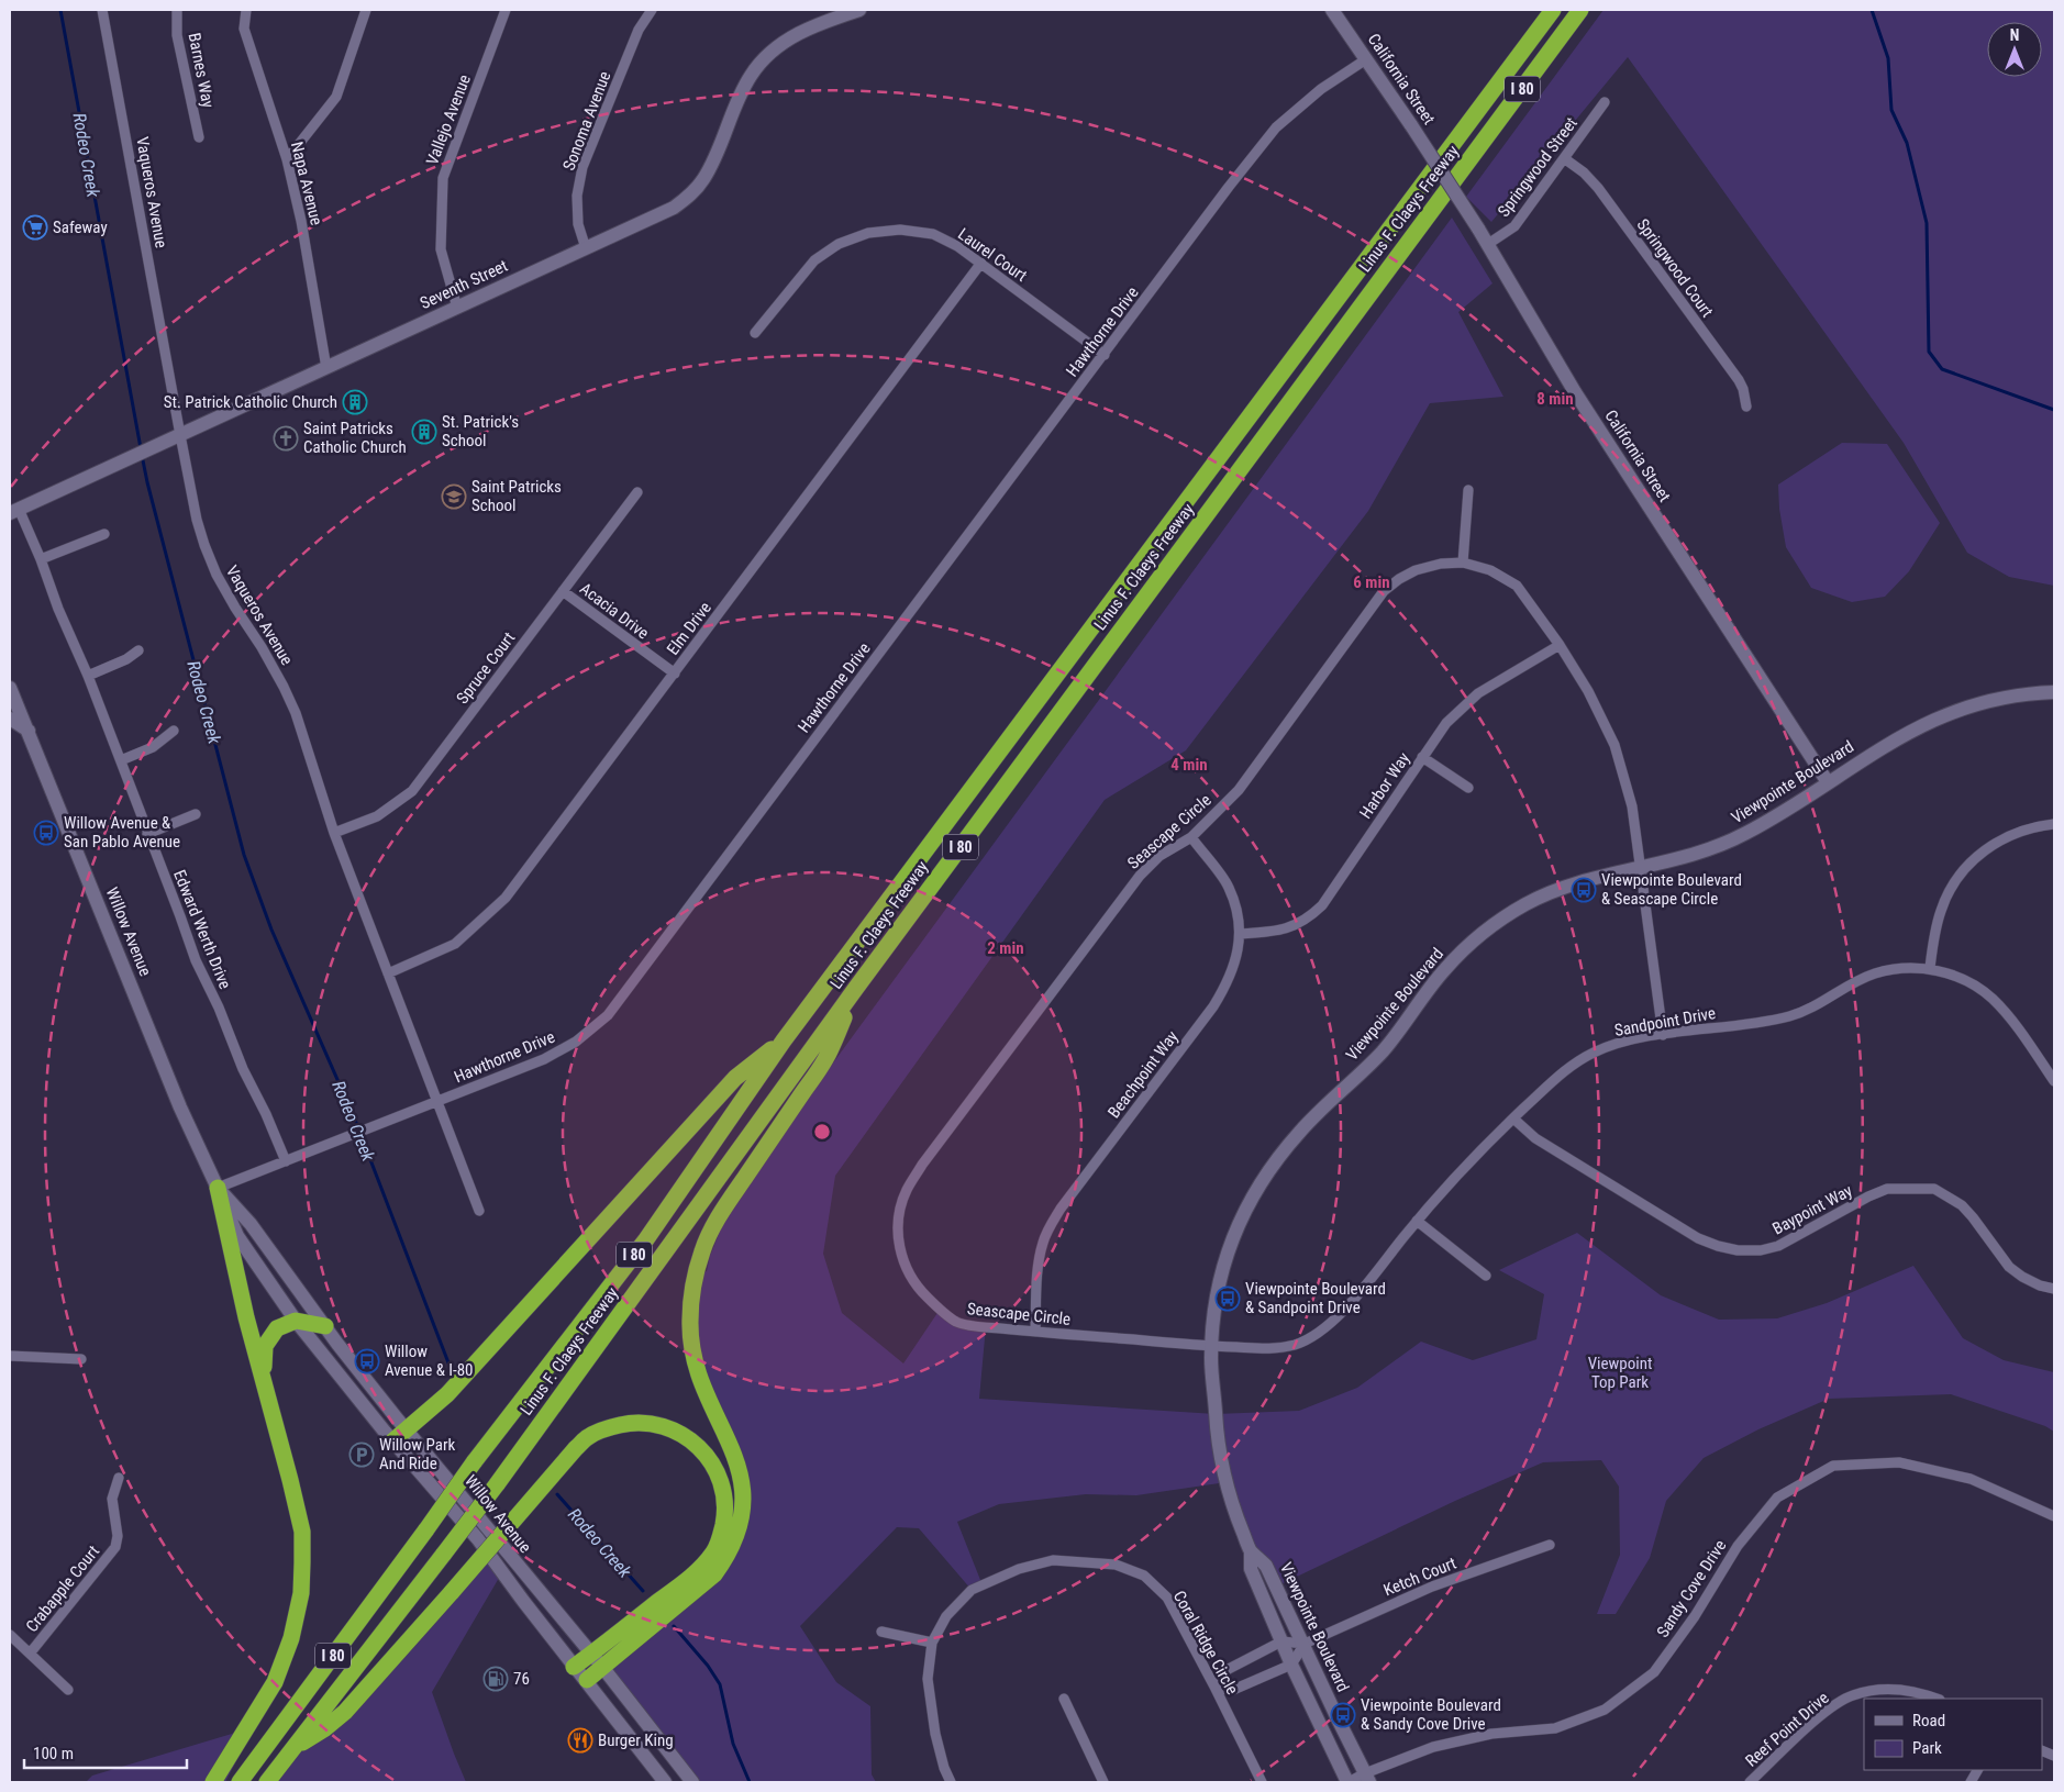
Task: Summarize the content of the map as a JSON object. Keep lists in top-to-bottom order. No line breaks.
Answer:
{"streets":{"highway":["I 80","Linus F. Claeys Freeway"],"street":["Barnes Way","California Street","Vallejo Avenue","Sonoma Avenue","Springwood Street","Napa Avenue","Vaqueros Avenue","Laurel Court","Springwood Court","Seventh Street","Hawthorne Drive","Acacia Drive","Elm Drive","Spruce Court","Viewpointe Boulevard","Harbor Way","Seascape Circle","Edward Werth Drive","Willow Avenue","Sandpoint Drive","Beachpoint Way","Baypoint Way","Ketch Court","Crabapple Court","Sandy Cove Drive","Coral Ridge Circle","Reef Point Drive"]},"crossings":[["California Street","Springwood Street"],["California Street","Hawthorne Drive"],["California Street","Viewpointe Boulevard"],["Vallejo Avenue","Seventh Street"],["Sonoma Avenue","Seventh Street"],["Springwood Street","Springwood Court"],["Napa Avenue","Seventh Street"],["Vaqueros Avenue","Seventh Street"],["Vaqueros Avenue","Hawthorne Drive"],["Vaqueros Avenue","Elm Drive"],["Vaqueros Avenue","Spruce Court"],["Laurel Court","Hawthorne Drive"],["Laurel Court","Elm Drive"],["Seventh Street","Edward Werth Drive"],["Hawthorne Drive","Edward Werth Drive"],["Hawthorne Drive","Willow Avenue"],["Acacia Drive","Elm Drive"],["Acacia Drive","Spruce Court"],["Viewpointe Boulevard","Seascape Circle"],["Viewpointe Boulevard","Sandpoint Drive"],["Viewpointe Boulevard","Ketch Court"],["Viewpointe Boulevard","Sandy Cove Drive"],["Harbor Way","Seascape Circle"],["Harbor Way","Beachpoint Way"],["Seascape Circle","Sandpoint Drive"],["Seascape Circle","Beachpoint Way"],["Sandpoint Drive","Baypoint Way"]],"water":["Rodeo Creek"],"parks":["Viewpoint Top Park"],"places":{"supermarket":["Safeway"],"building":["St. Patrick Catholic Church","St. Patrick's School"],"church":["Saint Patricks Catholic Church"],"school or university":["Saint Patricks School"],"bus stop":["Willow Avenue & San Pablo Avenue","Viewpointe Boulevard & Seascape Circle","Viewpointe Boulevard & Sandpoint Drive","Willow Avenue & I-80","Viewpointe Boulevard & Sandy Cove Drive"],"parking":["Willow Park And Ride"],"fuel station":["76"],"restaurant":["Burger King"]},"legend":["Road","Park"],"scale_bar":"100 m","north":"top","rings":["8 min","6 min","4 min","2 min"]}
